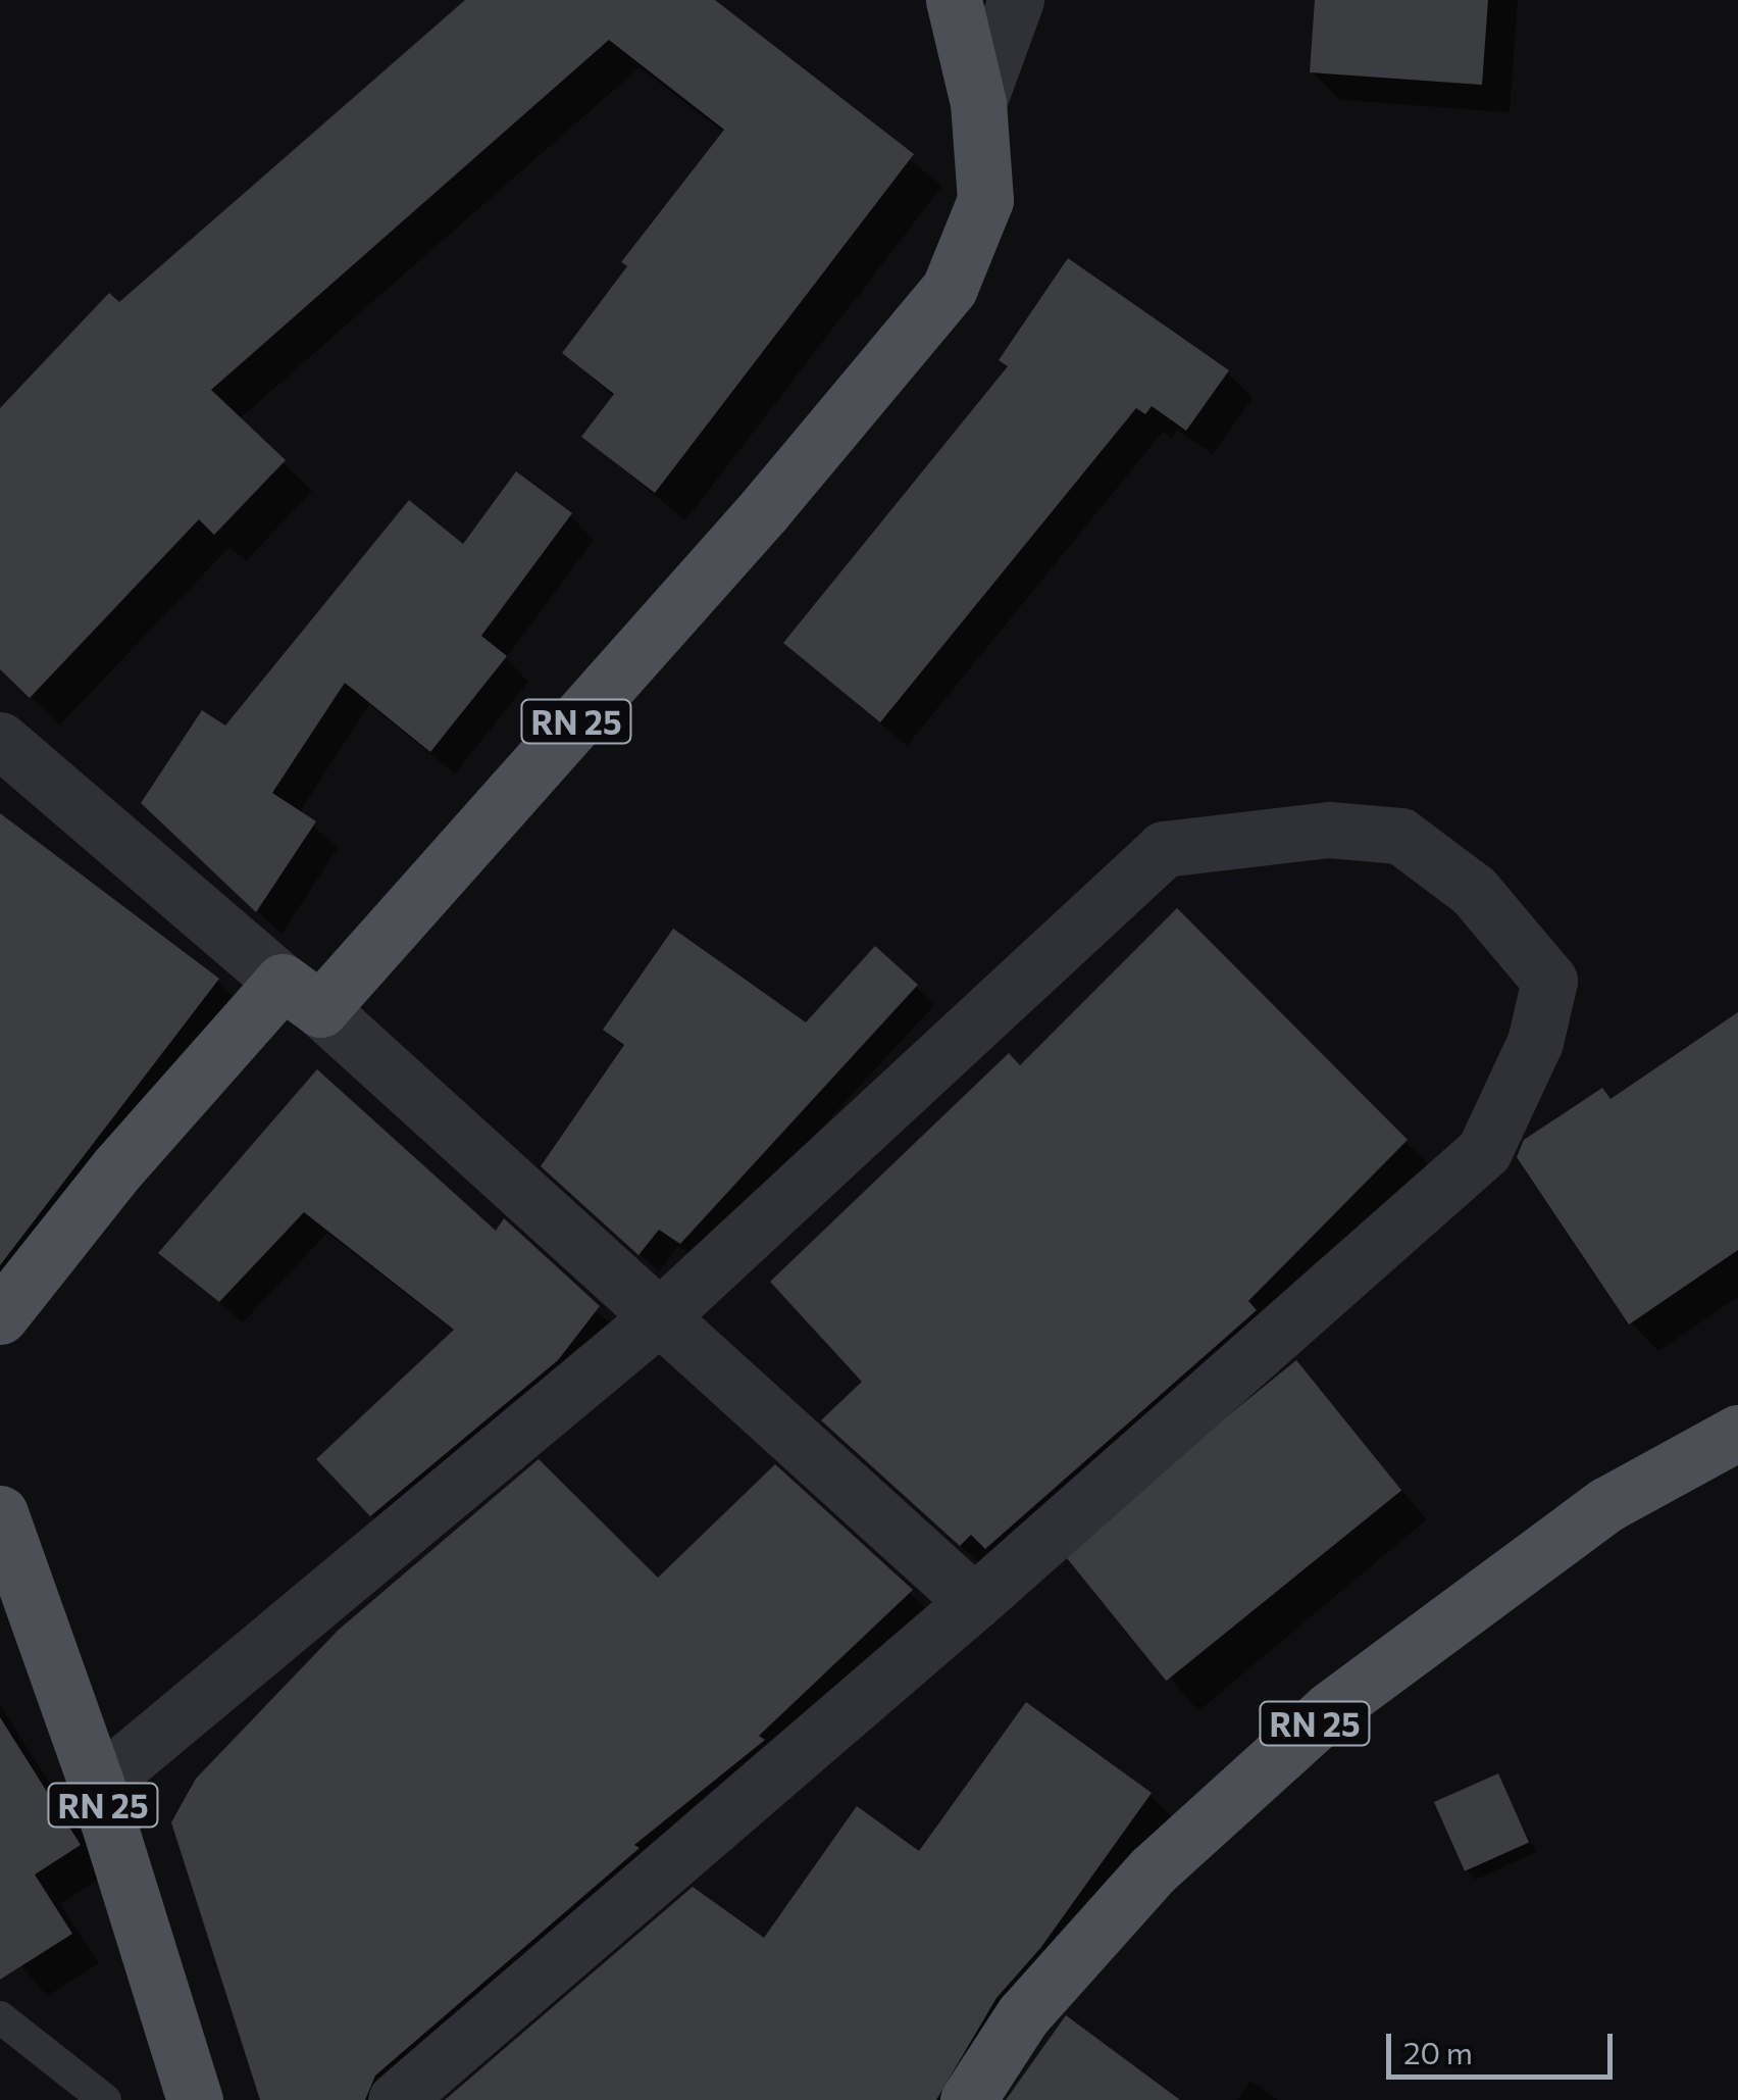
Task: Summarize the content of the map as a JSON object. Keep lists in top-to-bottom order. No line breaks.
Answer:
{"streets":{"main road":["RN 25"]},"scale_bar":"20 m"}
